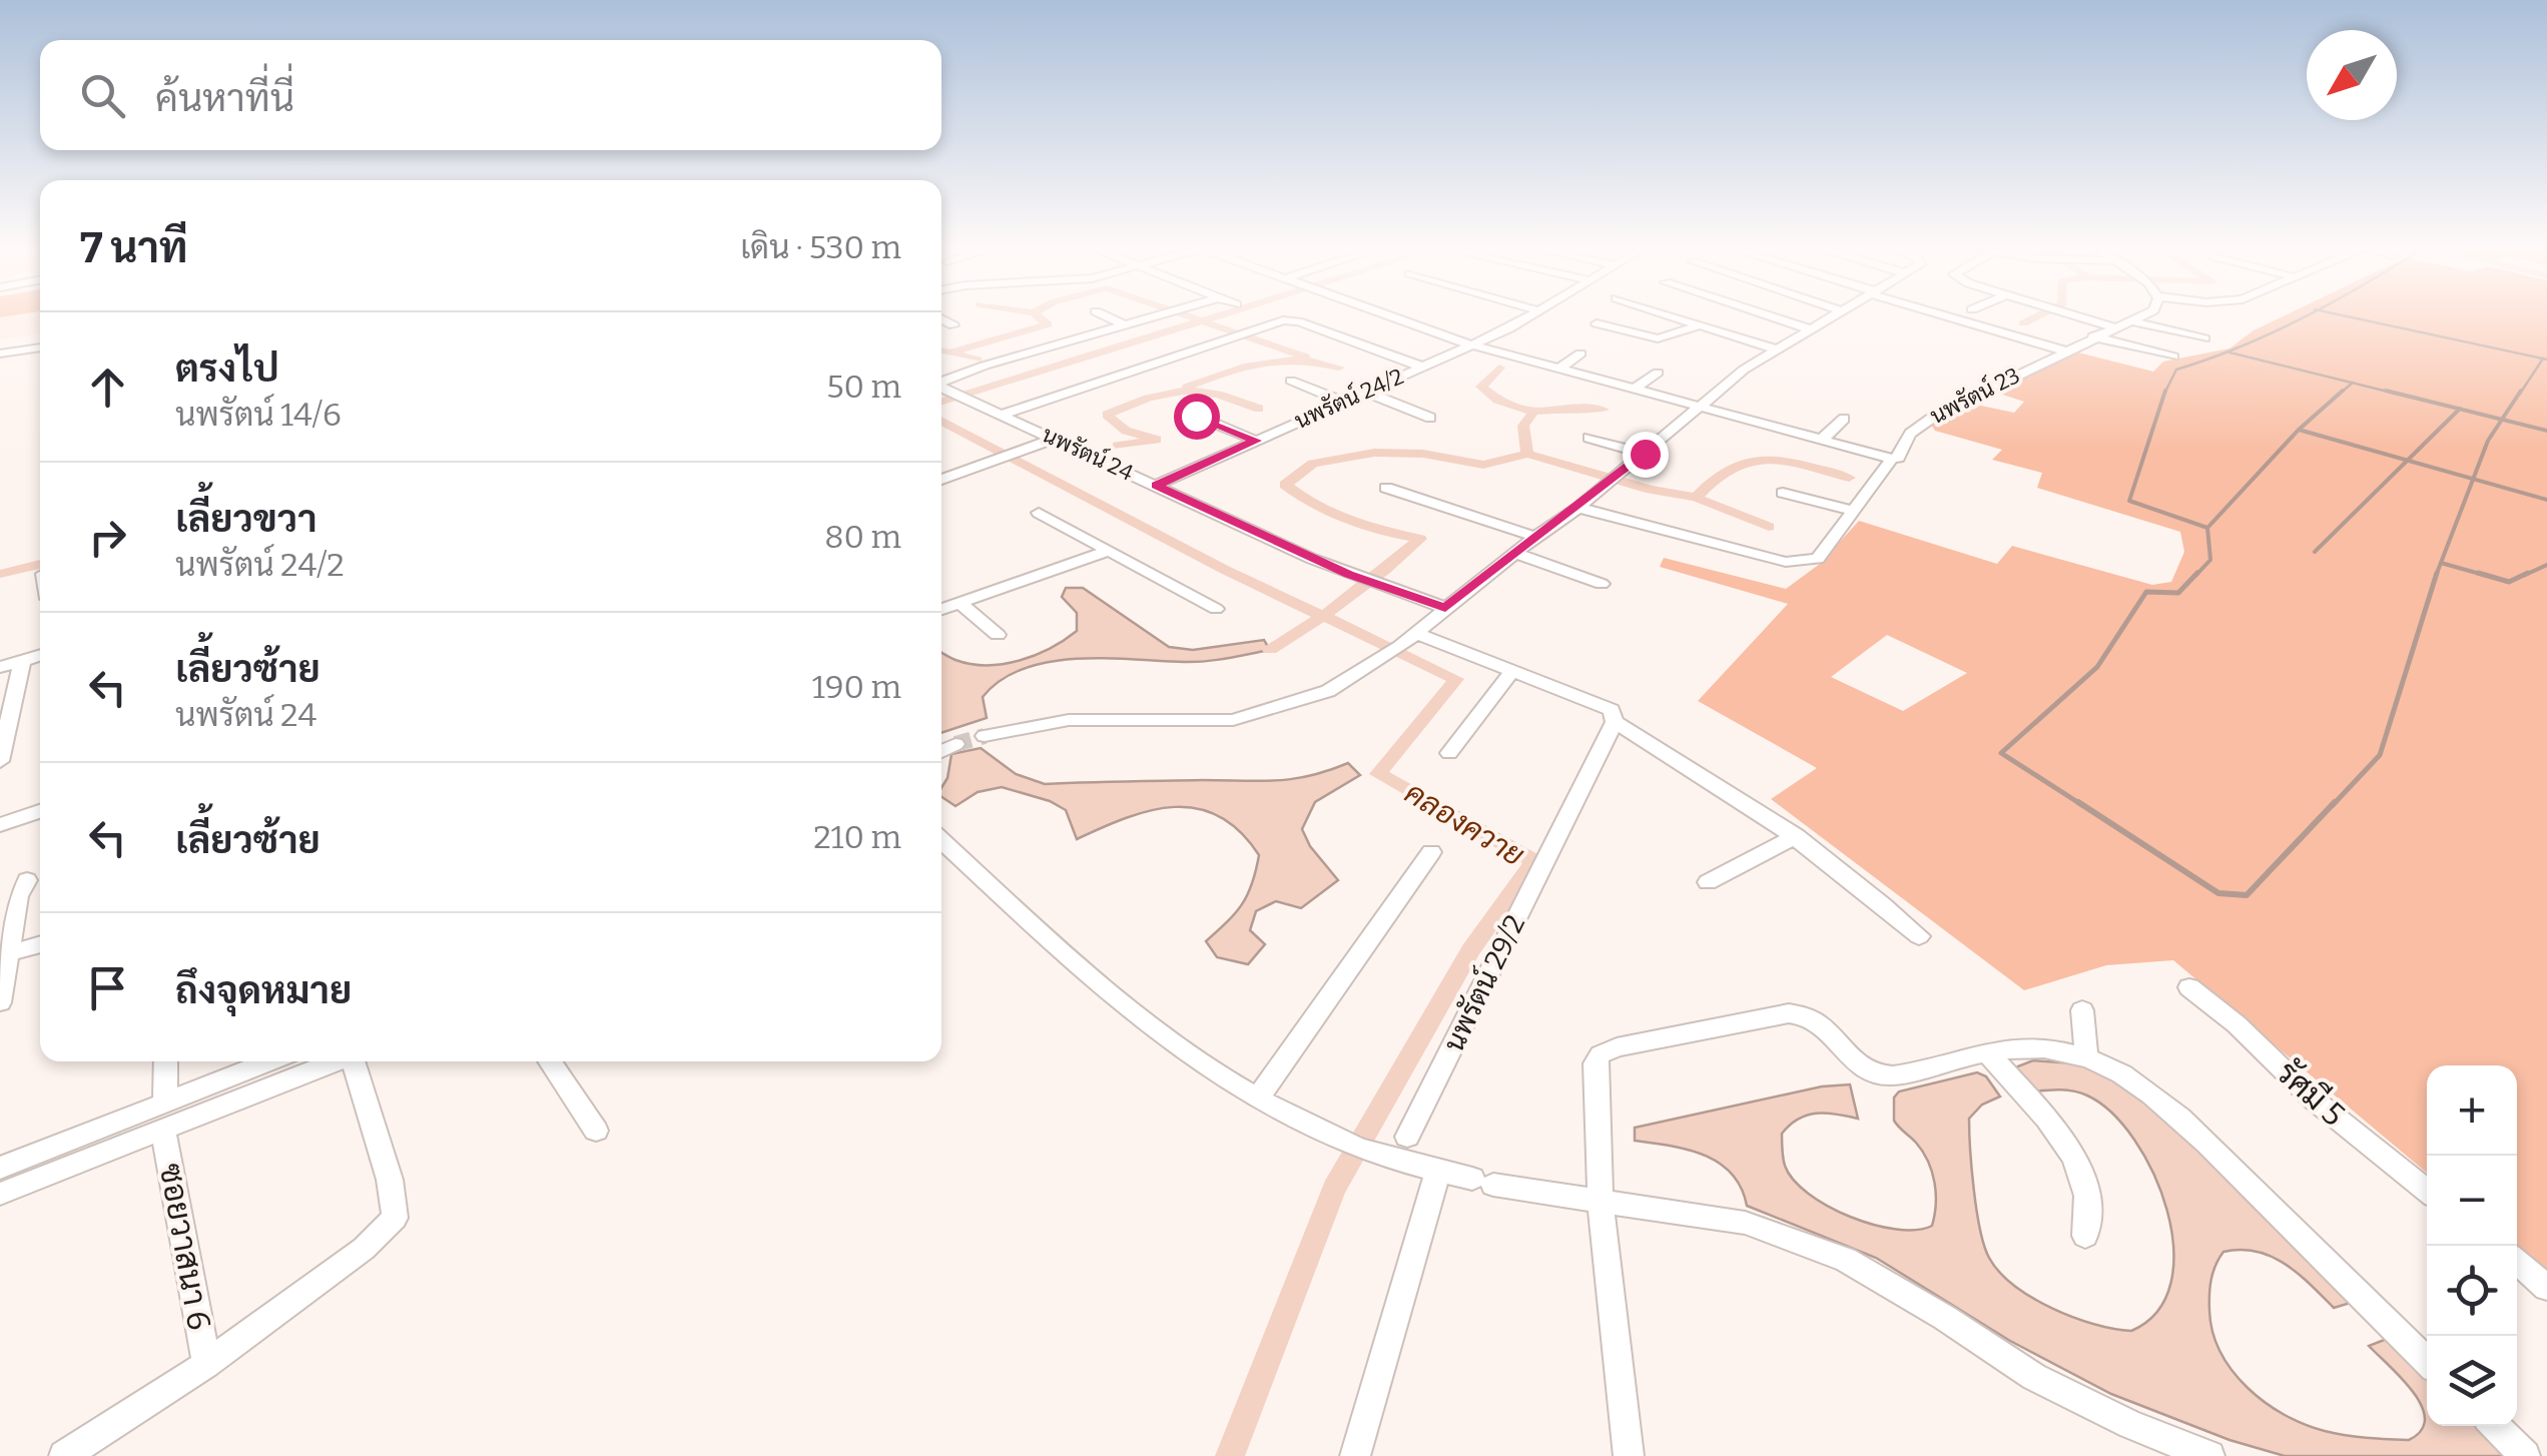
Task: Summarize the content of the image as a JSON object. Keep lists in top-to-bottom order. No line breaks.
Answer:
{"streets":{"street":["นพรัตน์ 23","นพรัตน์ 24/2","นพรัตน์ 24","นพรัตน์ 29/2","รัศมี 5","ซอยวาสนา 6"]},"crossings":[["นพรัตน์ 24/2","นพรัตน์ 24"]],"water":["คลองควาย"],"north":"bottom left","page":{"search":"ค้นหาที่นี่","heading":["7 นาที","เดิน · 530 m"],"list":[["ตรงไป","นพรัตน์ 14/6","50 m"],["เลี้ยวขวา","นพรัตน์ 24/2","80 m"],["เลี้ยวซ้าย","นพรัตน์ 24","190 m"],["เลี้ยวซ้าย","210 m"],"ถึงจุดหมาย"],"map_buttons":["+","−"]}}
